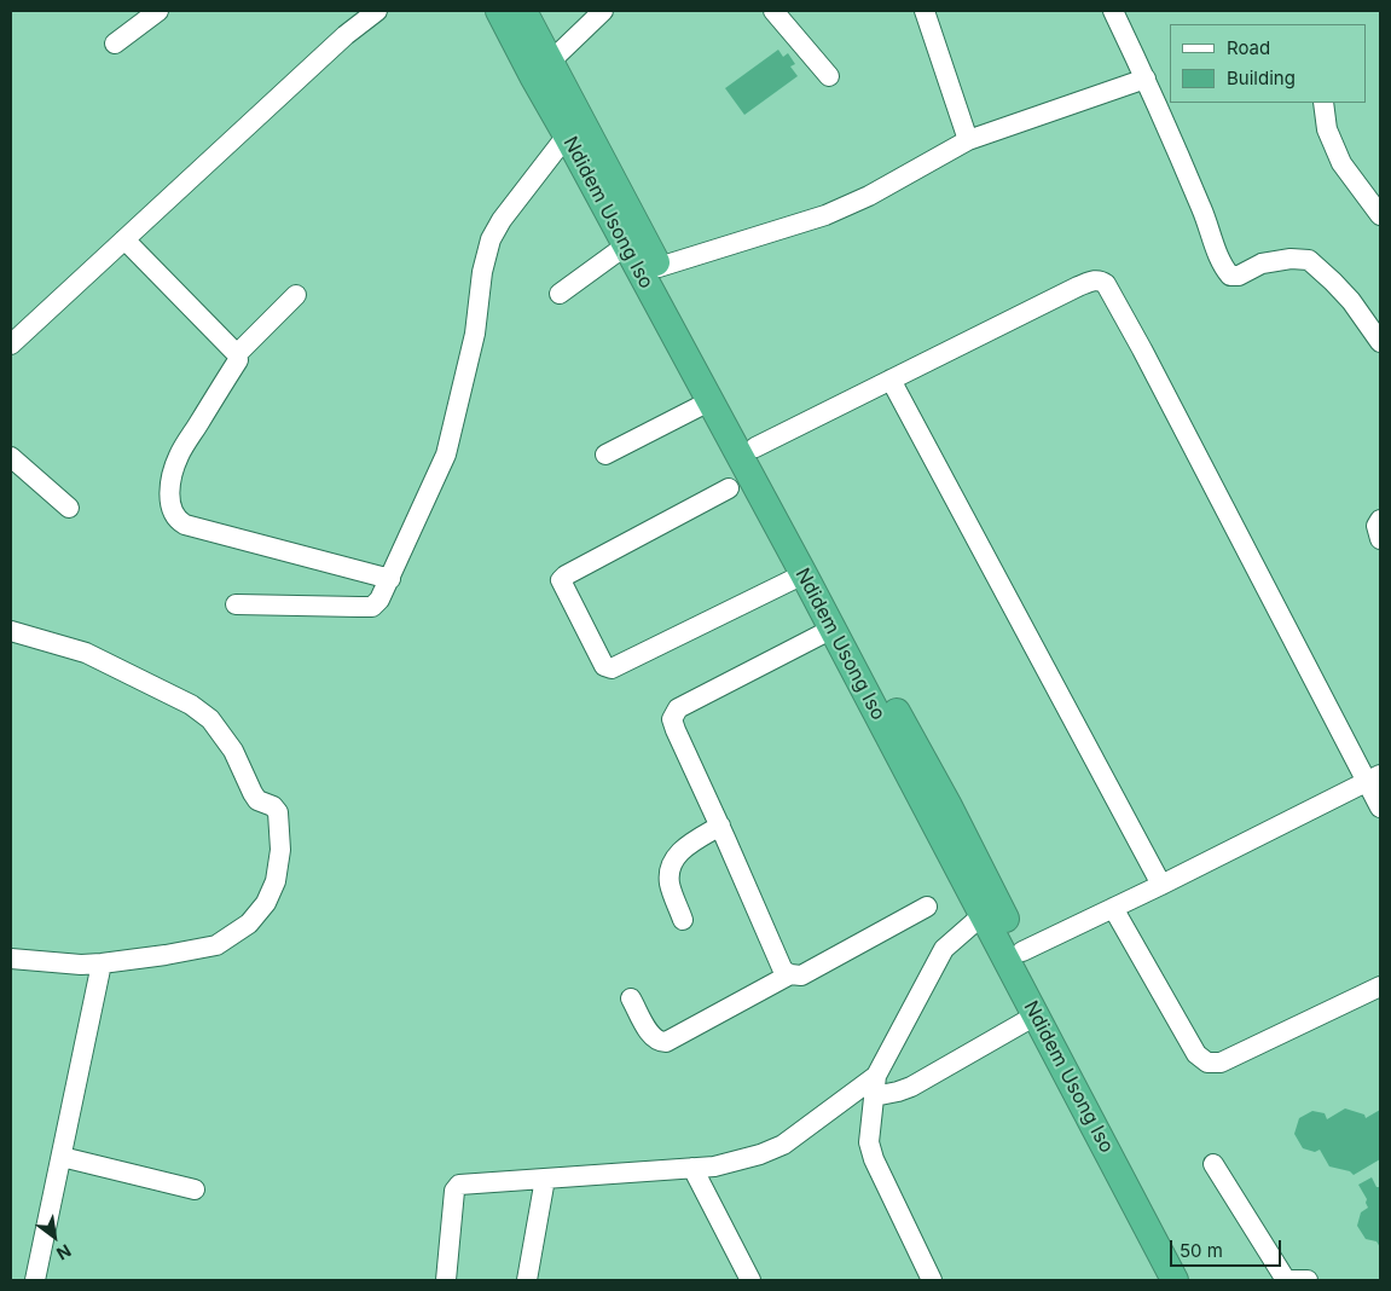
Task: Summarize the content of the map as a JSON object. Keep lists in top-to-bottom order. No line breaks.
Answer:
{"streets":{"highway":["Ndidem Usong Iso"]},"legend":["Road","Building"],"scale_bar":"50 m","north":"bottom right"}
